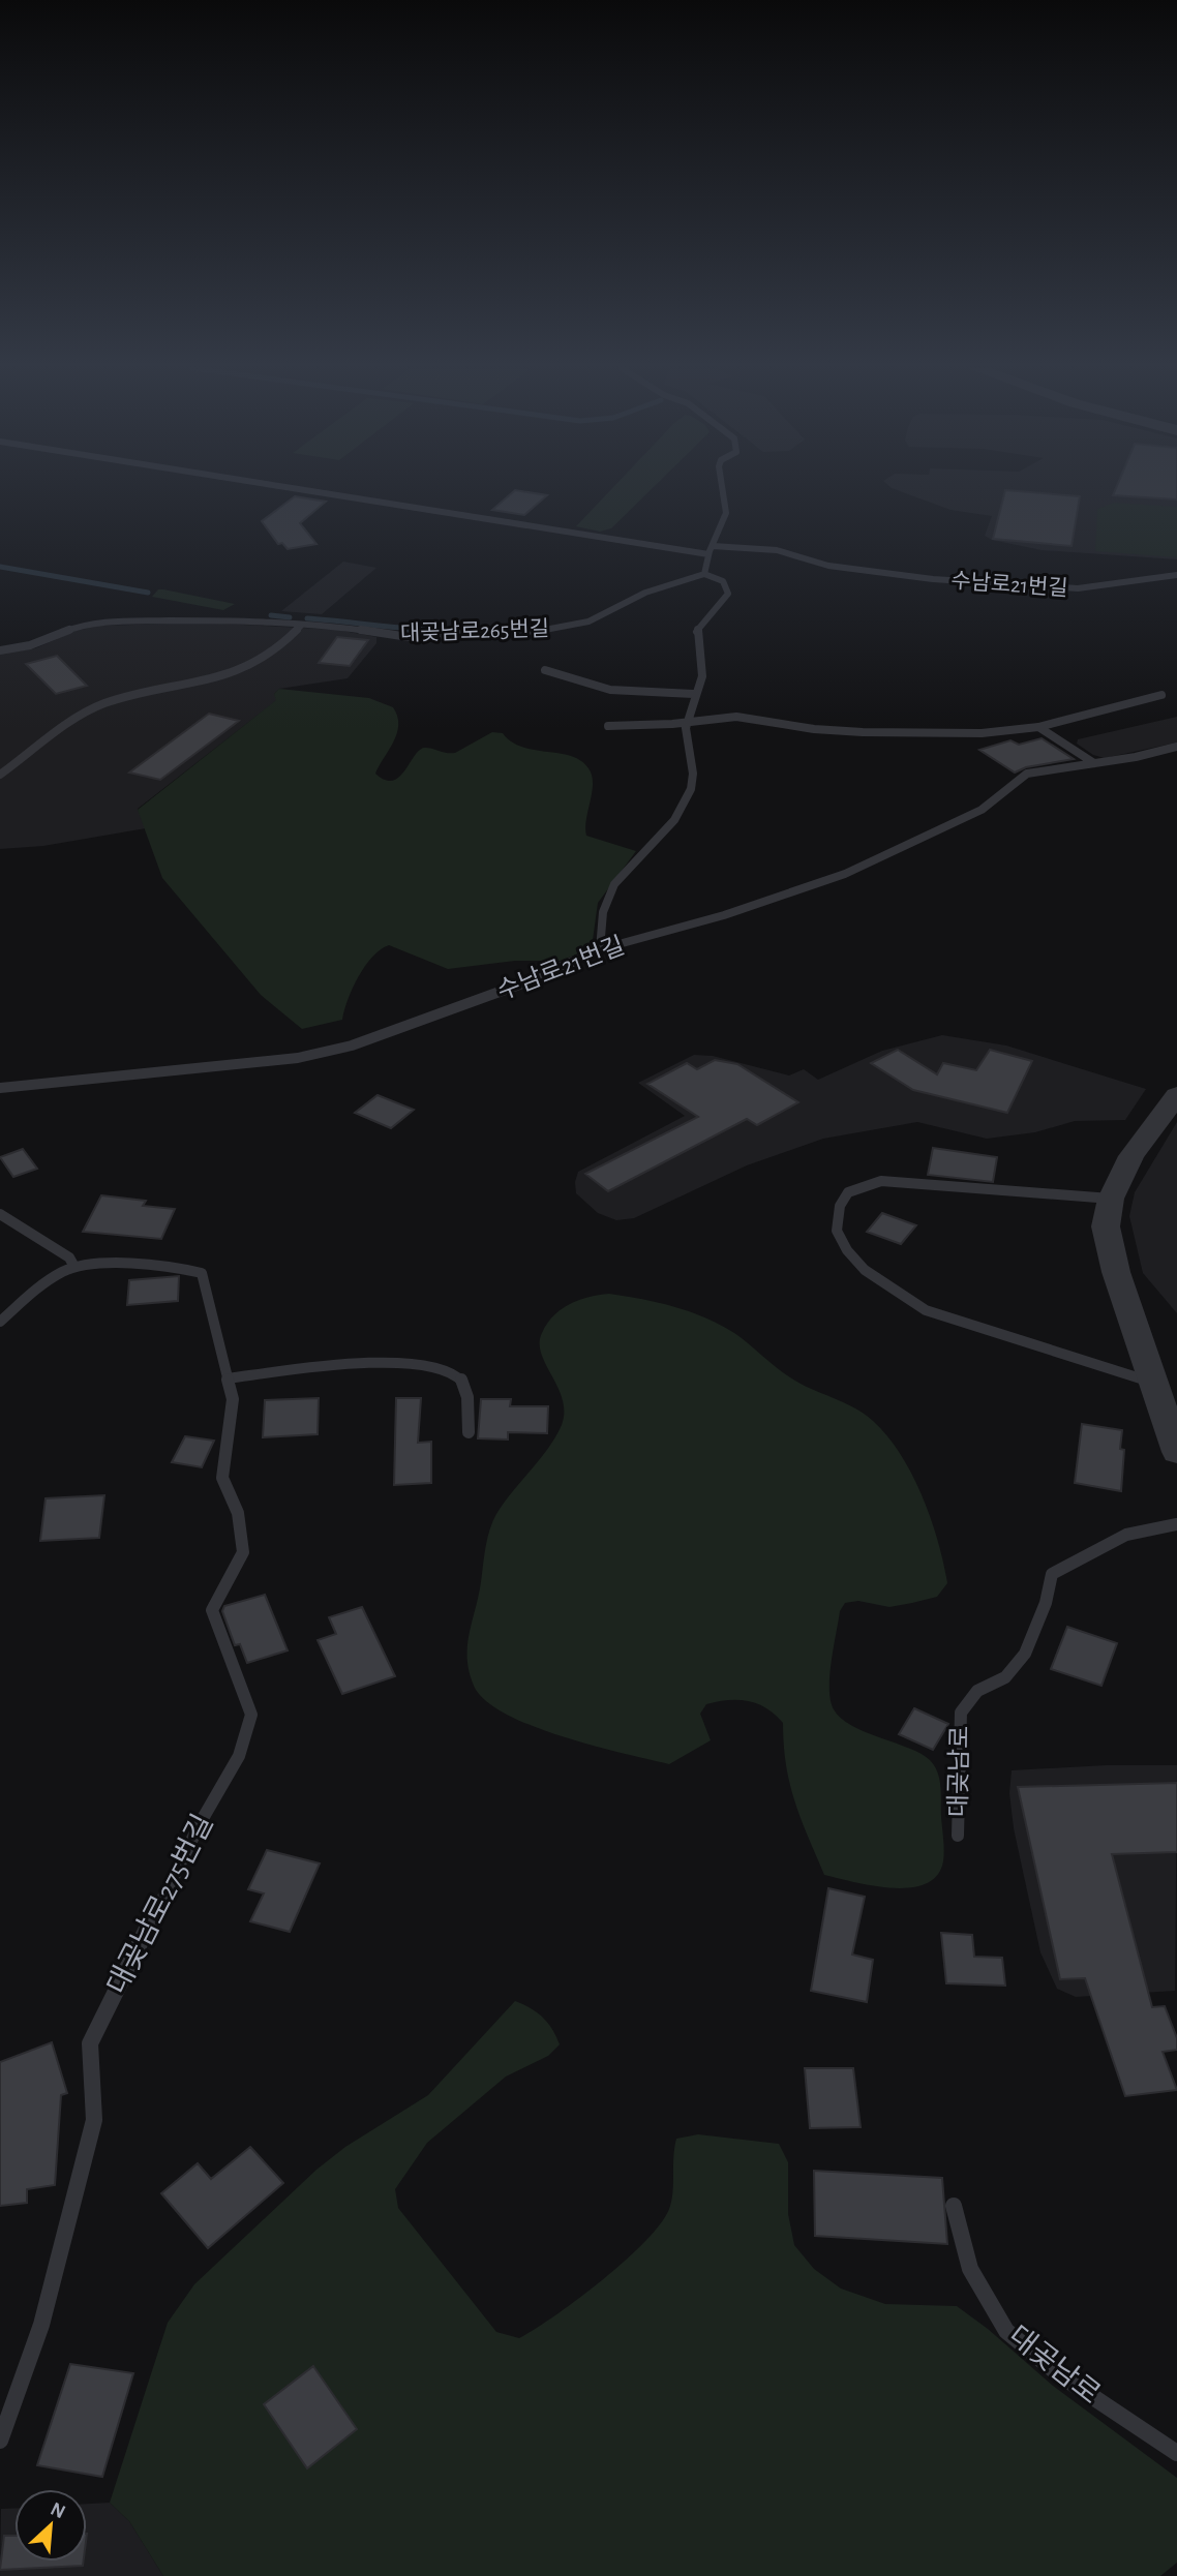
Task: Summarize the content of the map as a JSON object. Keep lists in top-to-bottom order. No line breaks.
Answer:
{"streets":{"lane":["수남로21번길","대곶남로265번길","대곶남로","대곶남로275번길"]},"north":"top right"}
